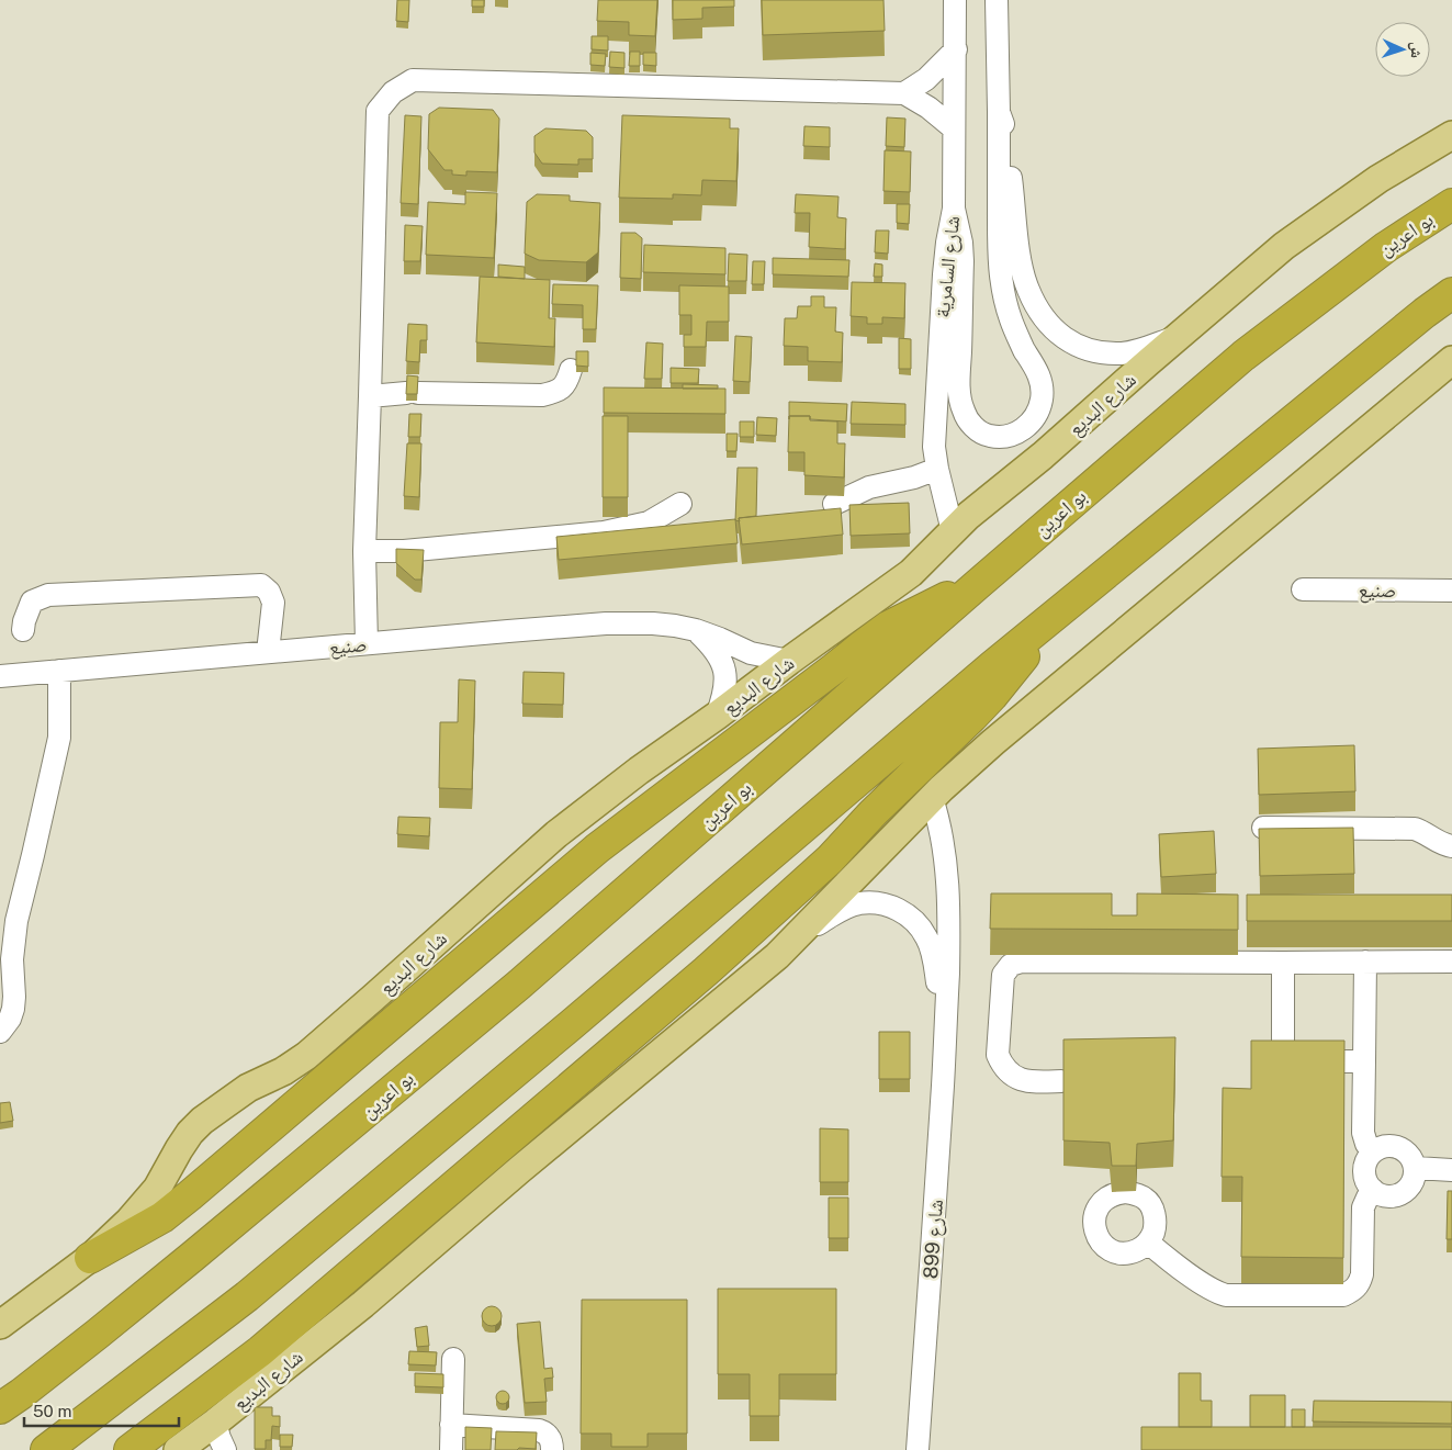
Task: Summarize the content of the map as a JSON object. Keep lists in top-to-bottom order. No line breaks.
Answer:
{"streets":{"highway":["بو اعرين"],"main road":["شارع البديع"],"street":["شارع السامرية","صنيع","شارع 899"]},"crossings":[["شارع السامرية","شارع البديع"],["شارع البديع","صنيع"],["شارع البديع","شارع 899"]],"scale_bar":"50 m","north":"right"}
